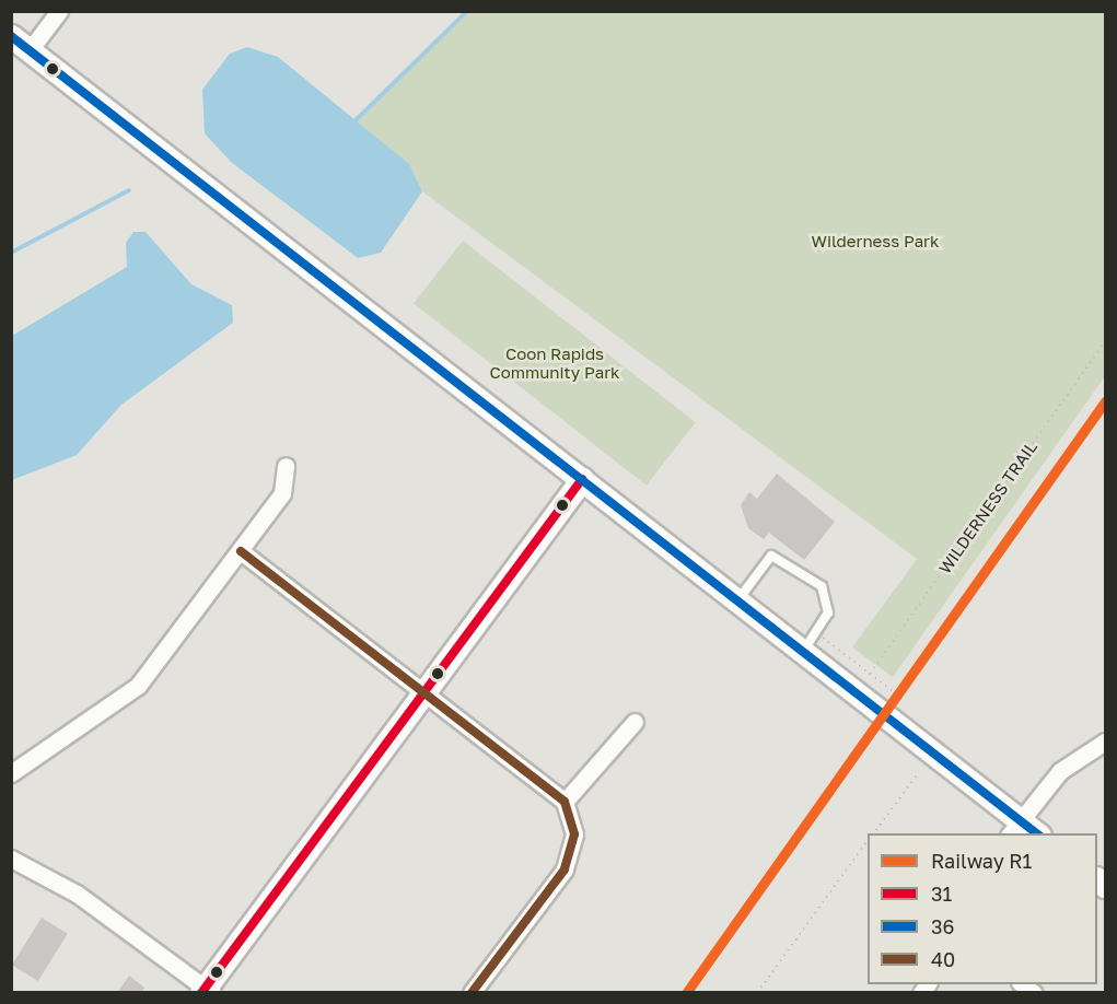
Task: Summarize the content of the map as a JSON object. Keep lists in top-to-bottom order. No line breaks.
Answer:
{"streets":{"path":["WILDERNESS TRAIL"]},"parks":["Wilderness Park","Coon Rapids Community Park"],"lines":["transit line 36","rail line R1","transit line 31","transit line 40"],"legend":["Railway R1","31","36","40"]}
